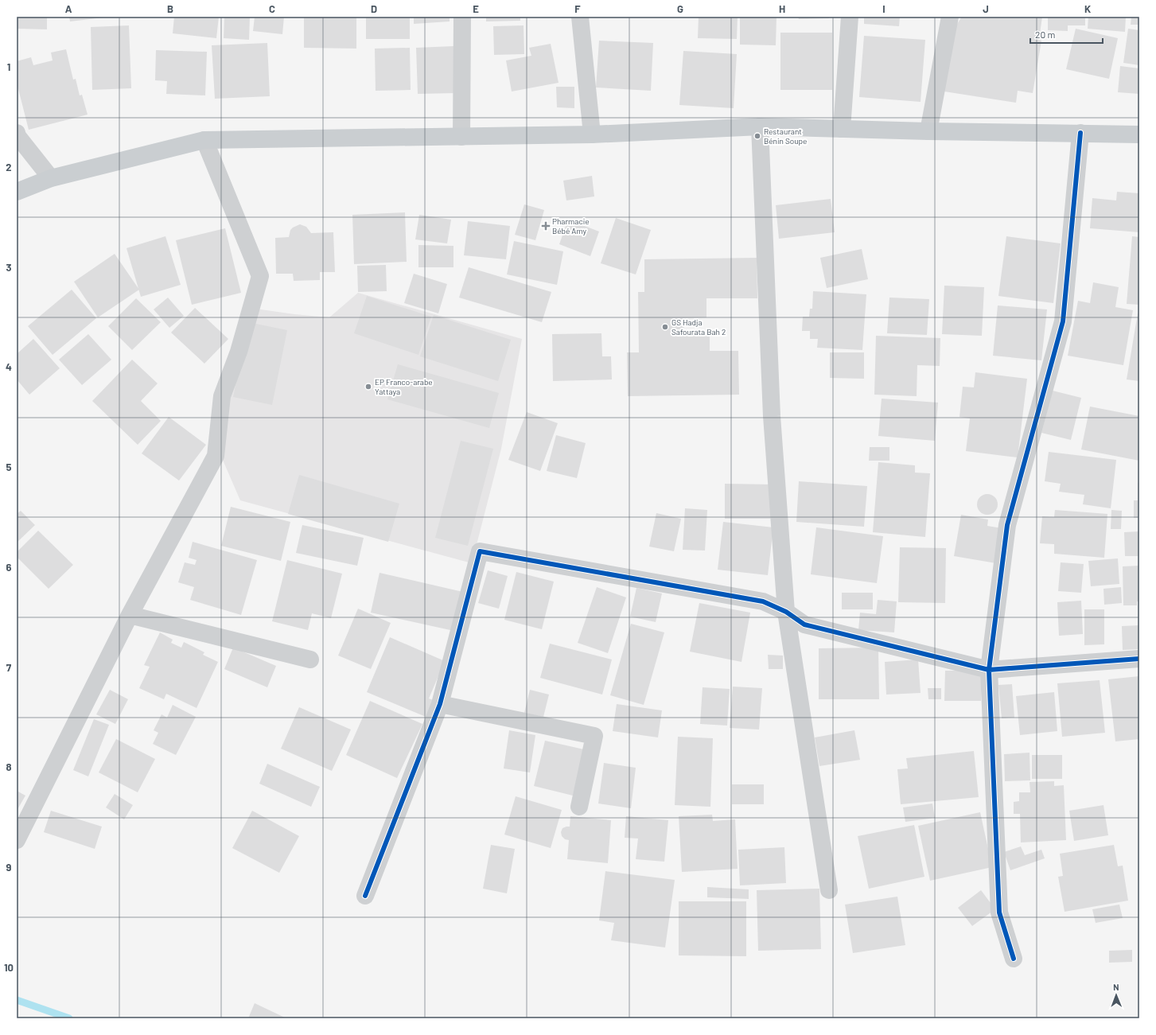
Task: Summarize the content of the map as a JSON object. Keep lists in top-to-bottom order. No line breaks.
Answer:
{"places":{"other":["Restaurant Bénin Soupe","GS Hadja Safourata Bah 2","EP Franco-arabe Yattaya"],"health":["Pharmacie Bébé Amy"]},"scale_bar":"20 m","north":"top","grid":{"columns":["A","B","C","D","E","F","G","H","I","J","K"],"rows":["1","2","3","4","5","6","7","8","9","10"]}}
